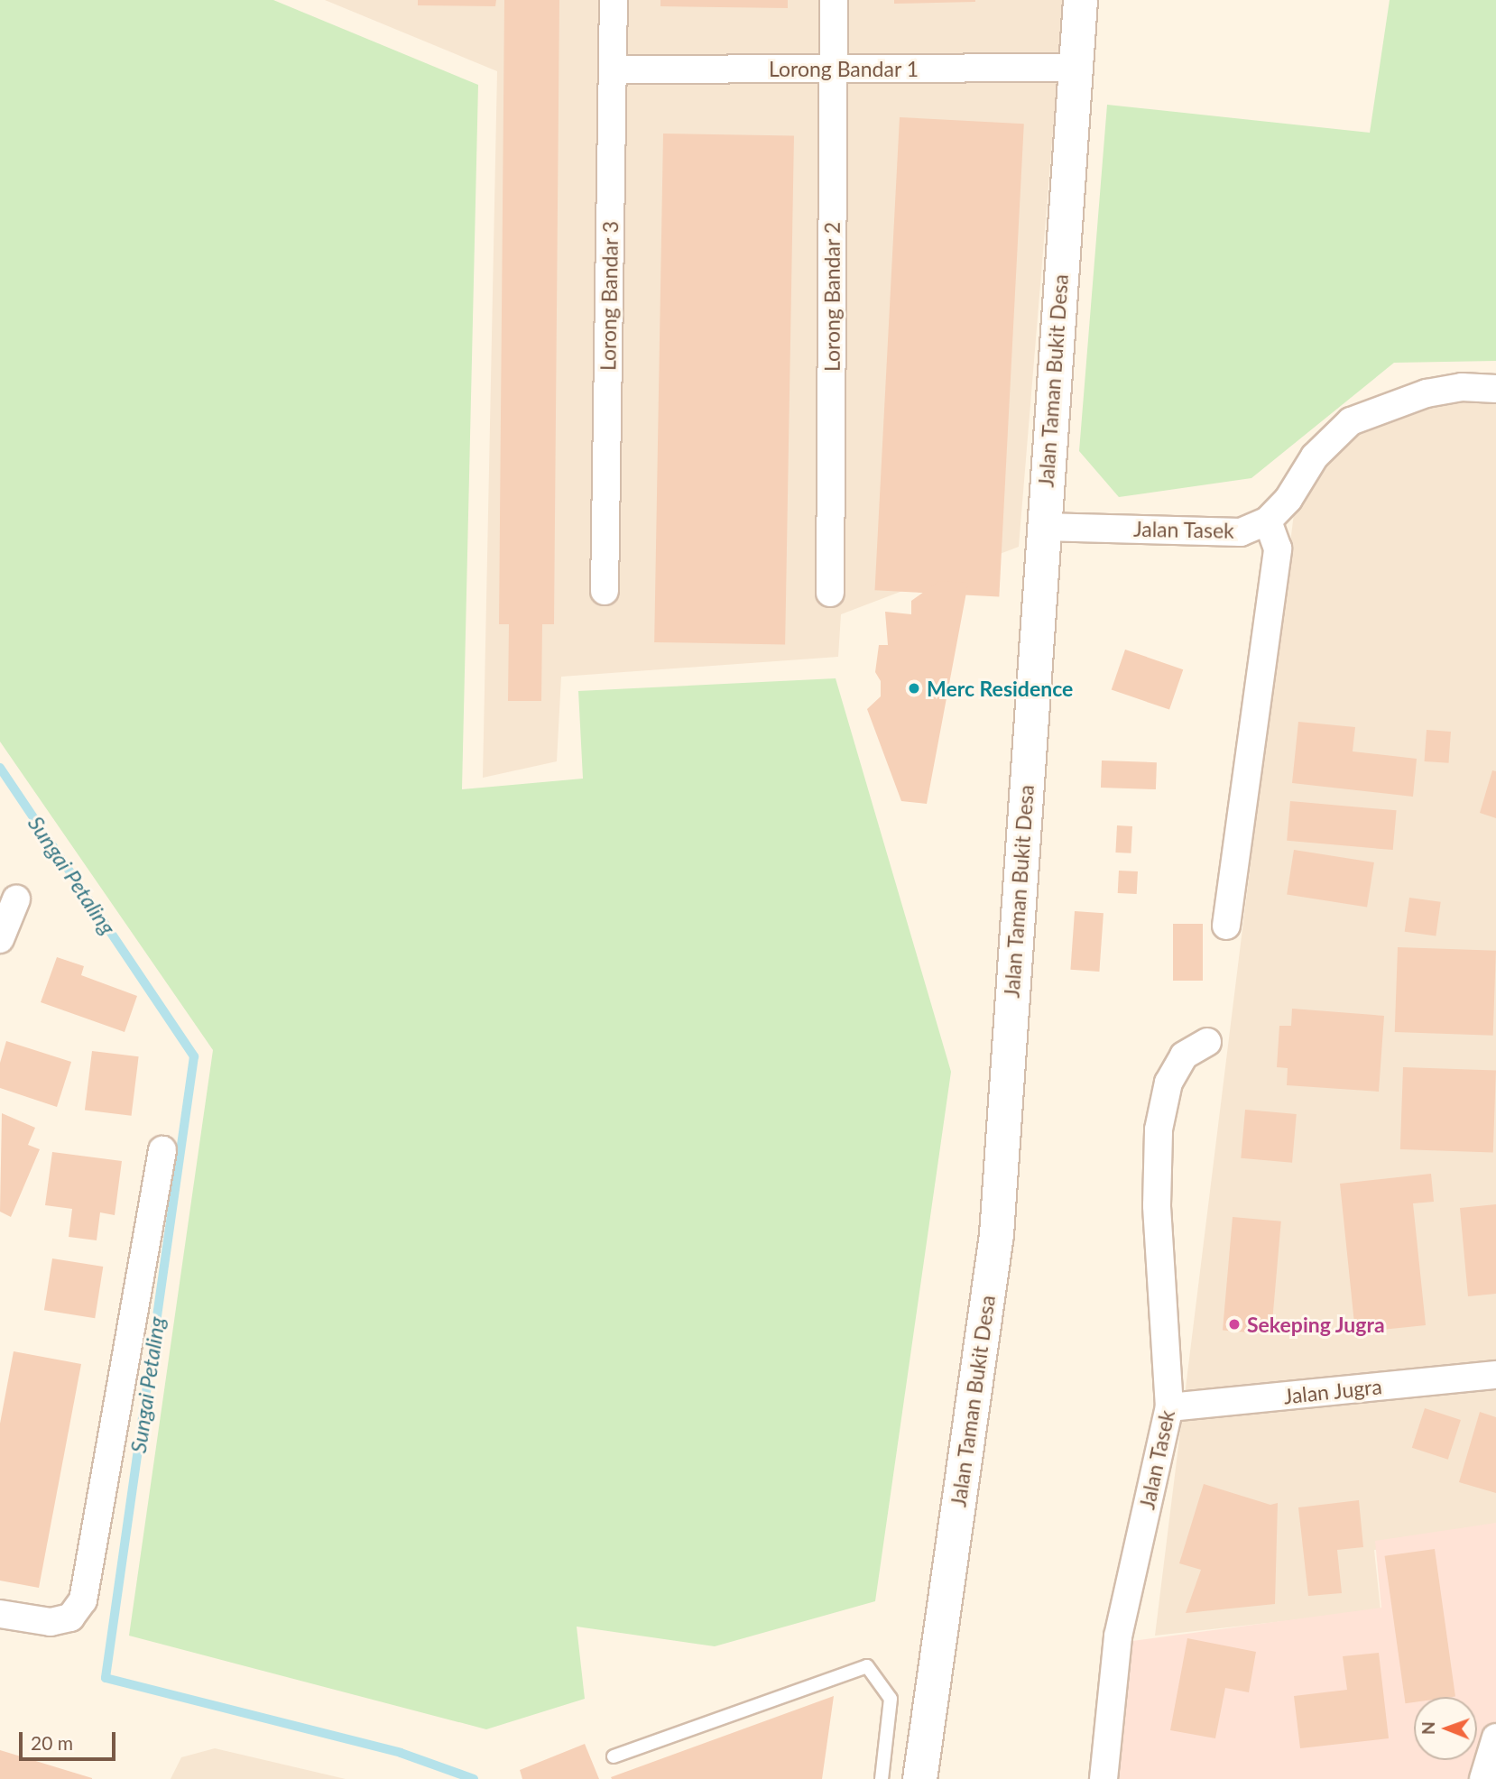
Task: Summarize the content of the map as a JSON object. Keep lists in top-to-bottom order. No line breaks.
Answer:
{"streets":{"street":["Lorong Bandar 1","Lorong Bandar 3","Lorong Bandar 2","Jalan Taman Bukit Desa","Jalan Tasek","Jalan Jugra"]},"crossings":[["Lorong Bandar 1","Lorong Bandar 3"],["Lorong Bandar 1","Lorong Bandar 2"],["Lorong Bandar 1","Jalan Taman Bukit Desa"],["Jalan Taman Bukit Desa","Jalan Tasek"],["Jalan Tasek","Jalan Jugra"]],"water":["Sungai Petaling"],"places":["Merc Residence","Sekeping Jugra"],"scale_bar":"20 m","north":"left"}
